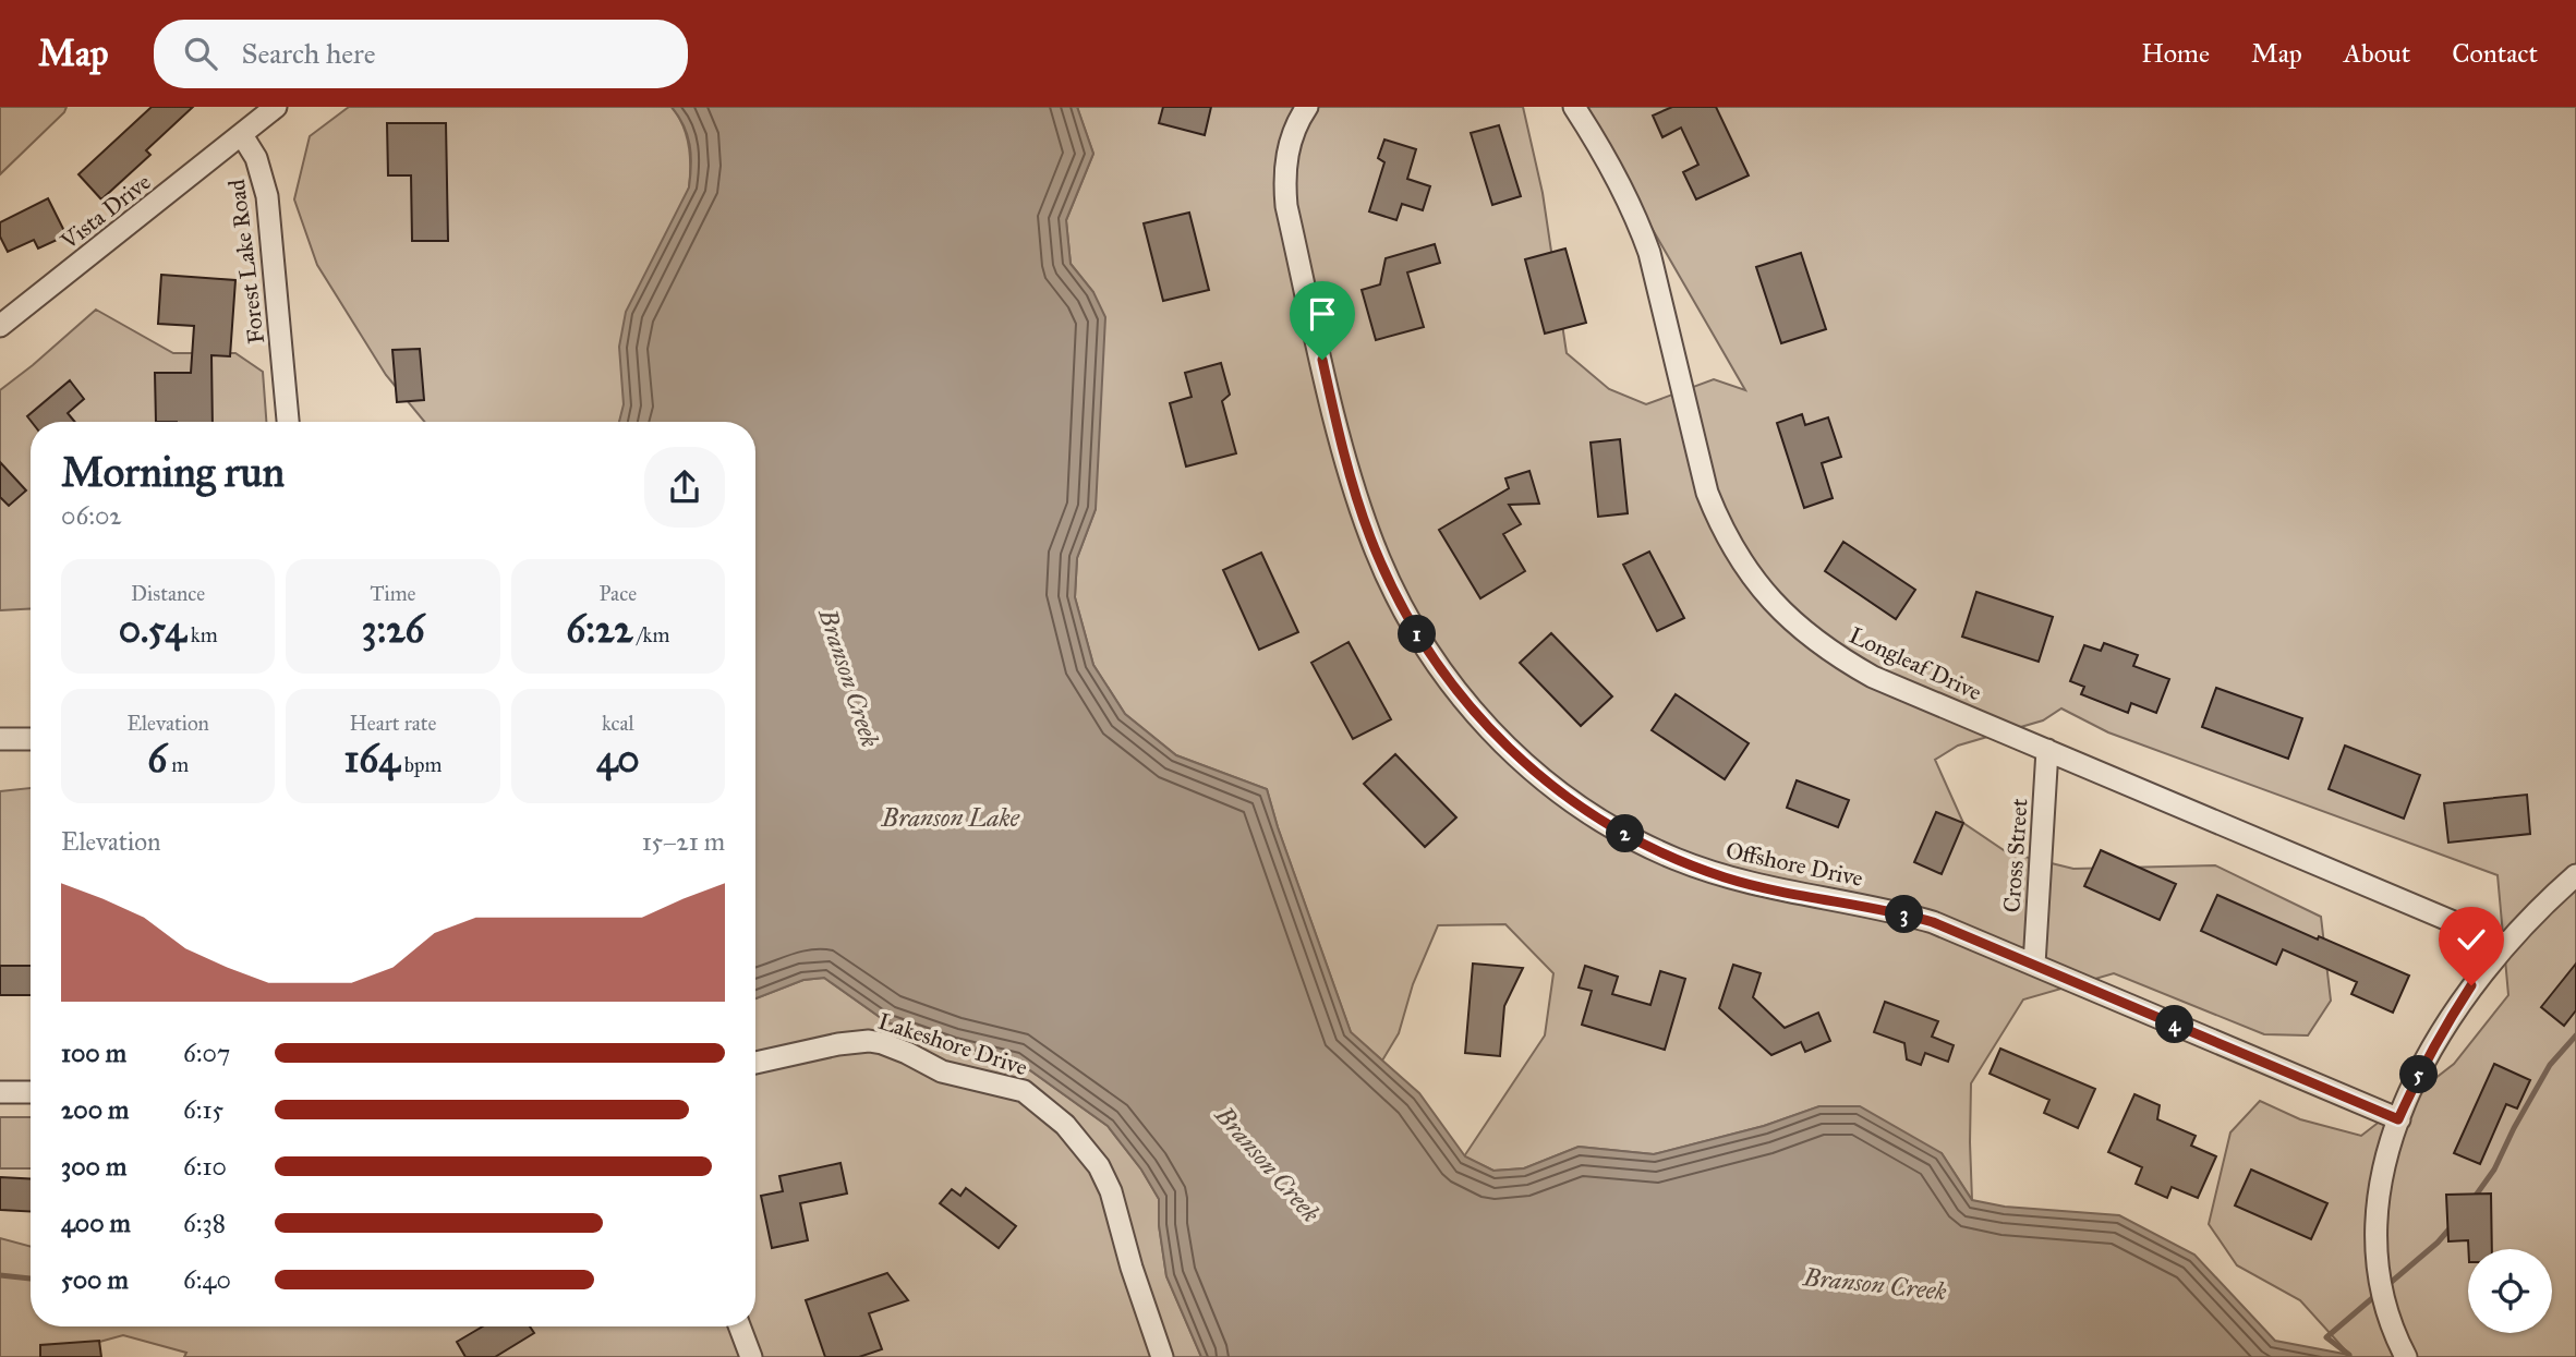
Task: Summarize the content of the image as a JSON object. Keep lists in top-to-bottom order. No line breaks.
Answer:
{"streets":{"street":["Vista Drive","Forest Lake Road","Longleaf Drive","Cross Street","Offshore Drive","Lakeshore Drive"]},"crossings":[["Vista Drive","Forest Lake Road"],["Longleaf Drive","Cross Street"],["Cross Street","Offshore Drive"]],"water":["Branson Creek","Branson Lake"],"page":{"header":"Map","search":"Search here","nav":["Home","Map","About","Contact"],"heading":["Morning run","06:02"],"stats":[["Distance","0.54 km"],["Time","3:26"],["Pace","6:22 /km"],["Elevation","6 m"],["Heart rate","164 bpm"],["kcal","40"]],"pins":["1","2","3","4","5"],"chart":["Elevation","15–21 m"],"list":[{"name":"100 m","note":"6:07"},{"name":"200 m","note":"6:15"},{"name":"300 m","note":"6:10"},{"name":"400 m","note":"6:38"},{"name":"500 m","note":"6:40"}]}}
